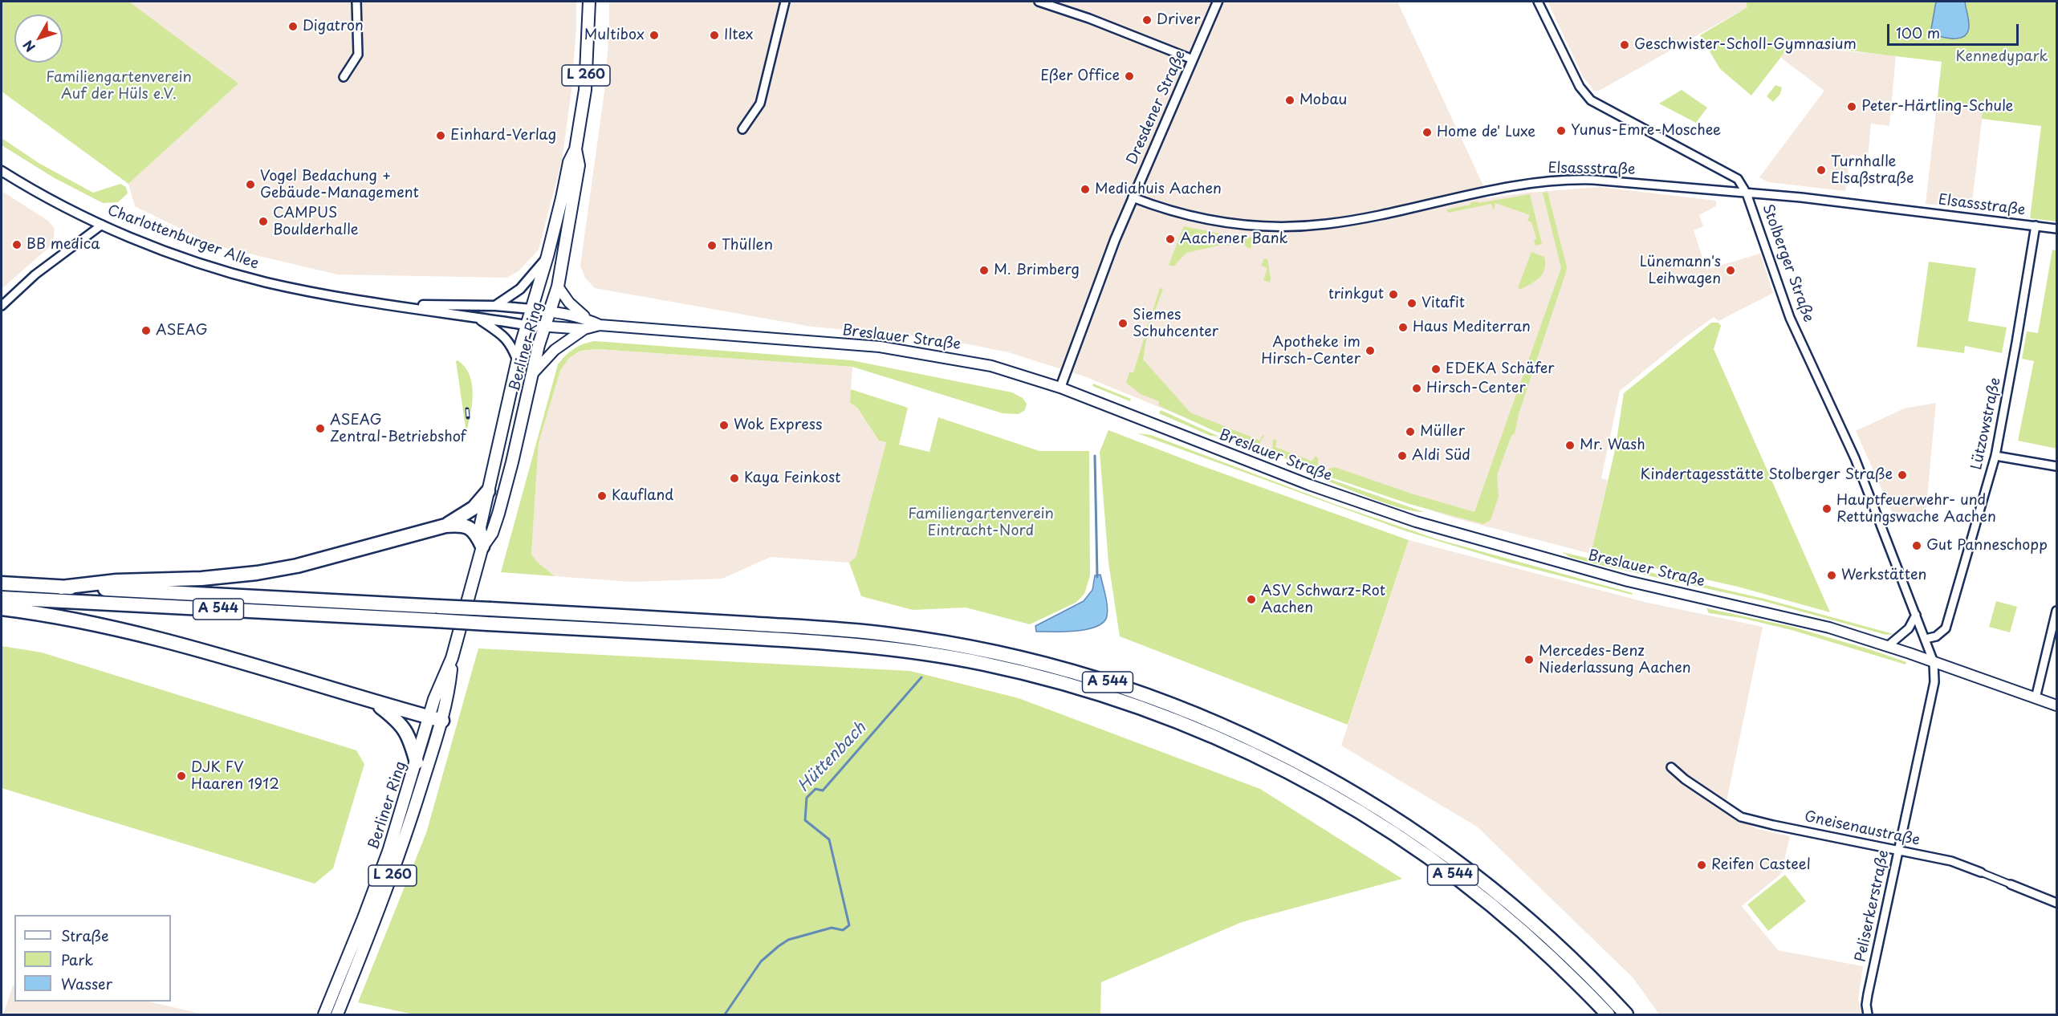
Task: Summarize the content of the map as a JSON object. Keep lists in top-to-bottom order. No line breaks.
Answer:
{"streets":{"highway":["A 544"],"main road":["L 260","Charlottenburger Allee","Breslauer Straße","Berliner Ring"],"street":["Dresdener Straße","Elsassstraße","Stolberger Straße","Lützowstraße","Gneisenaustraße","Peliserkerstraße"]},"crossings":[["Dresdener Straße","Elsassstraße"],["Dresdener Straße","Breslauer Straße"],["Elsassstraße","Stolberger Straße"],["Elsassstraße","Lützowstraße"],["Charlottenburger Allee","Breslauer Straße"],["Charlottenburger Allee","Berliner Ring"],["Stolberger Straße","Breslauer Straße"],["Stolberger Straße","Lützowstraße"],["Stolberger Straße","Peliserkerstraße"],["Breslauer Straße","Berliner Ring"],["Breslauer Straße","Peliserkerstraße"],["Gneisenaustraße","Peliserkerstraße"]],"water":["Hüttenbach"],"parks":["Kennedypark","Familiengartenverein Auf der Hüls e.V.","Familiengartenverein Eintracht-Nord"],"places":["Driver","Digatron","Multibox","Iltex","Geschwister-Scholl-Gymnasium","Eßer Office","Mobau","Peter-Härtling-Schule","Yunus-Emre-Moschee","Home de' Luxe","Einhard-Verlag","Turnhalle Elsaßstraße","Vogel Bedachung + Gebäude-Management","Mediahuis Aachen","CAMPUS Boulderhalle","Aachener Bank","BB medica","Thüllen","M. Brimberg","Lünemann's Leihwagen","trinkgut","Vitafit","Siemes Schuhcenter","Haus Mediterran","ASEAG","Apotheke im Hirsch-Center","EDEKA Schäfer","Hirsch-Center","Wok Express","ASEAG Zentral-Betriebshof","Müller","Mr. Wash","Aldi Süd","Kindertagesstätte Stolberger Straße","Kaya Feinkost","Kaufland","Hauptfeuerwehr- und Rettungswache Aachen","Gut Panneschopp","Werkstätten","ASV Schwarz-Rot Aachen","Mercedes-Benz Niederlassung Aachen","DJK FV Haaren 1912","Reifen Casteel"],"legend":["Straße","Park","Wasser"],"scale_bar":"100 m","north":"bottom left"}
